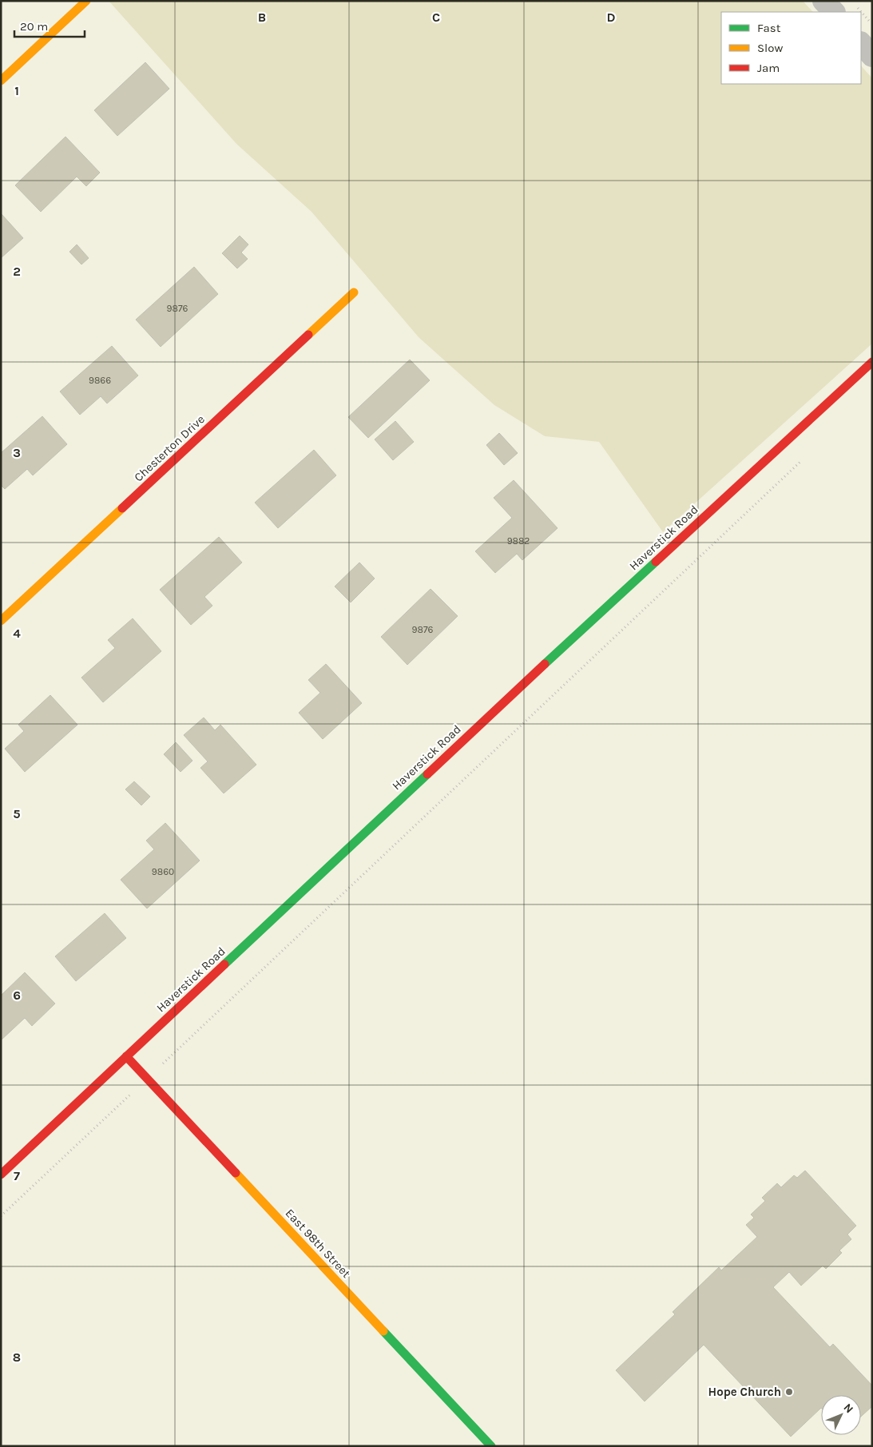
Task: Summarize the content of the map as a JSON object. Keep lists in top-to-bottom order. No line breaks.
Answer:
{"streets":{"street":["Chesterton Drive","Haverstick Road","East 98th Street"]},"crossings":[["Haverstick Road","East 98th Street"]],"places":["Hope Church"],"house_numbers":["9876","9866","9882","9876","9860"],"legend":["Fast","Slow","Jam"],"scale_bar":"20 m","north":"top right","grid":{"columns":["B","C","D"],"rows":["1","2","3","4","5","6","7","8"]}}
